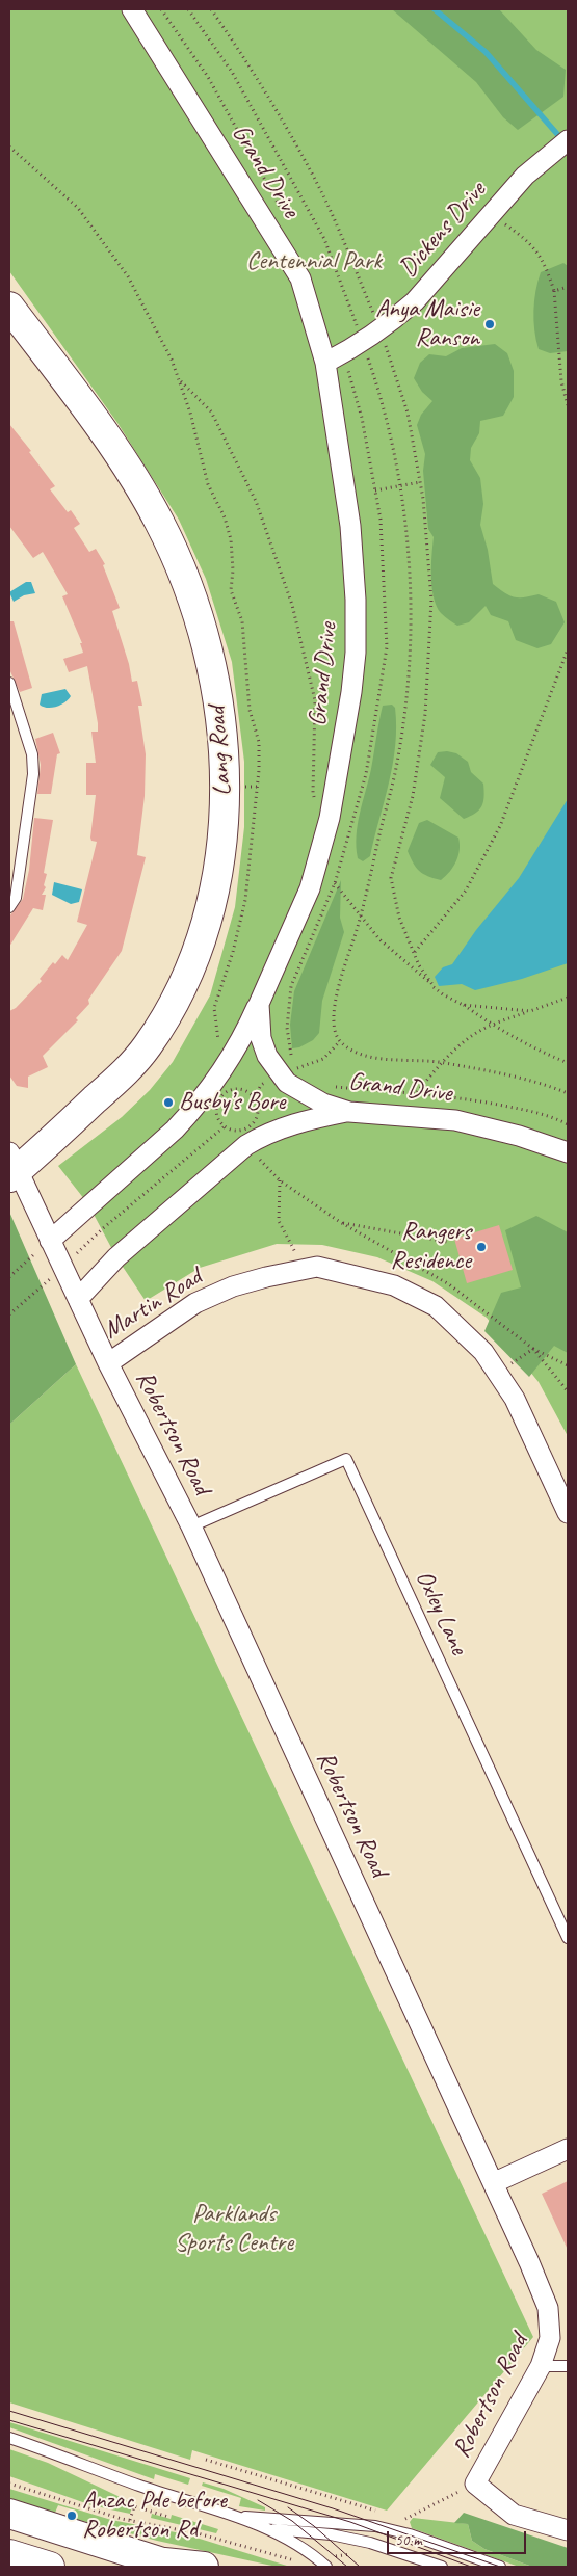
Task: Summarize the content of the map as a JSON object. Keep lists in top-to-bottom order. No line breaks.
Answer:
{"streets":{"street":["Grand Drive","Dickens Drive","Lang Road","Martin Road","Robertson Road"],"lane":["Oxley Lane"]},"crossings":[["Grand Drive","Dickens Drive"],["Lang Road","Robertson Road"],["Martin Road","Robertson Road"],["Robertson Road","Oxley Lane"]],"parks":["Centennial Park","Parklands Sports Centre"],"places":["Anya Maisie Ranson","Busby’s Bore","Rangers Residence","Anzac Pde before Robertson Rd"],"scale_bar":"50 m"}
